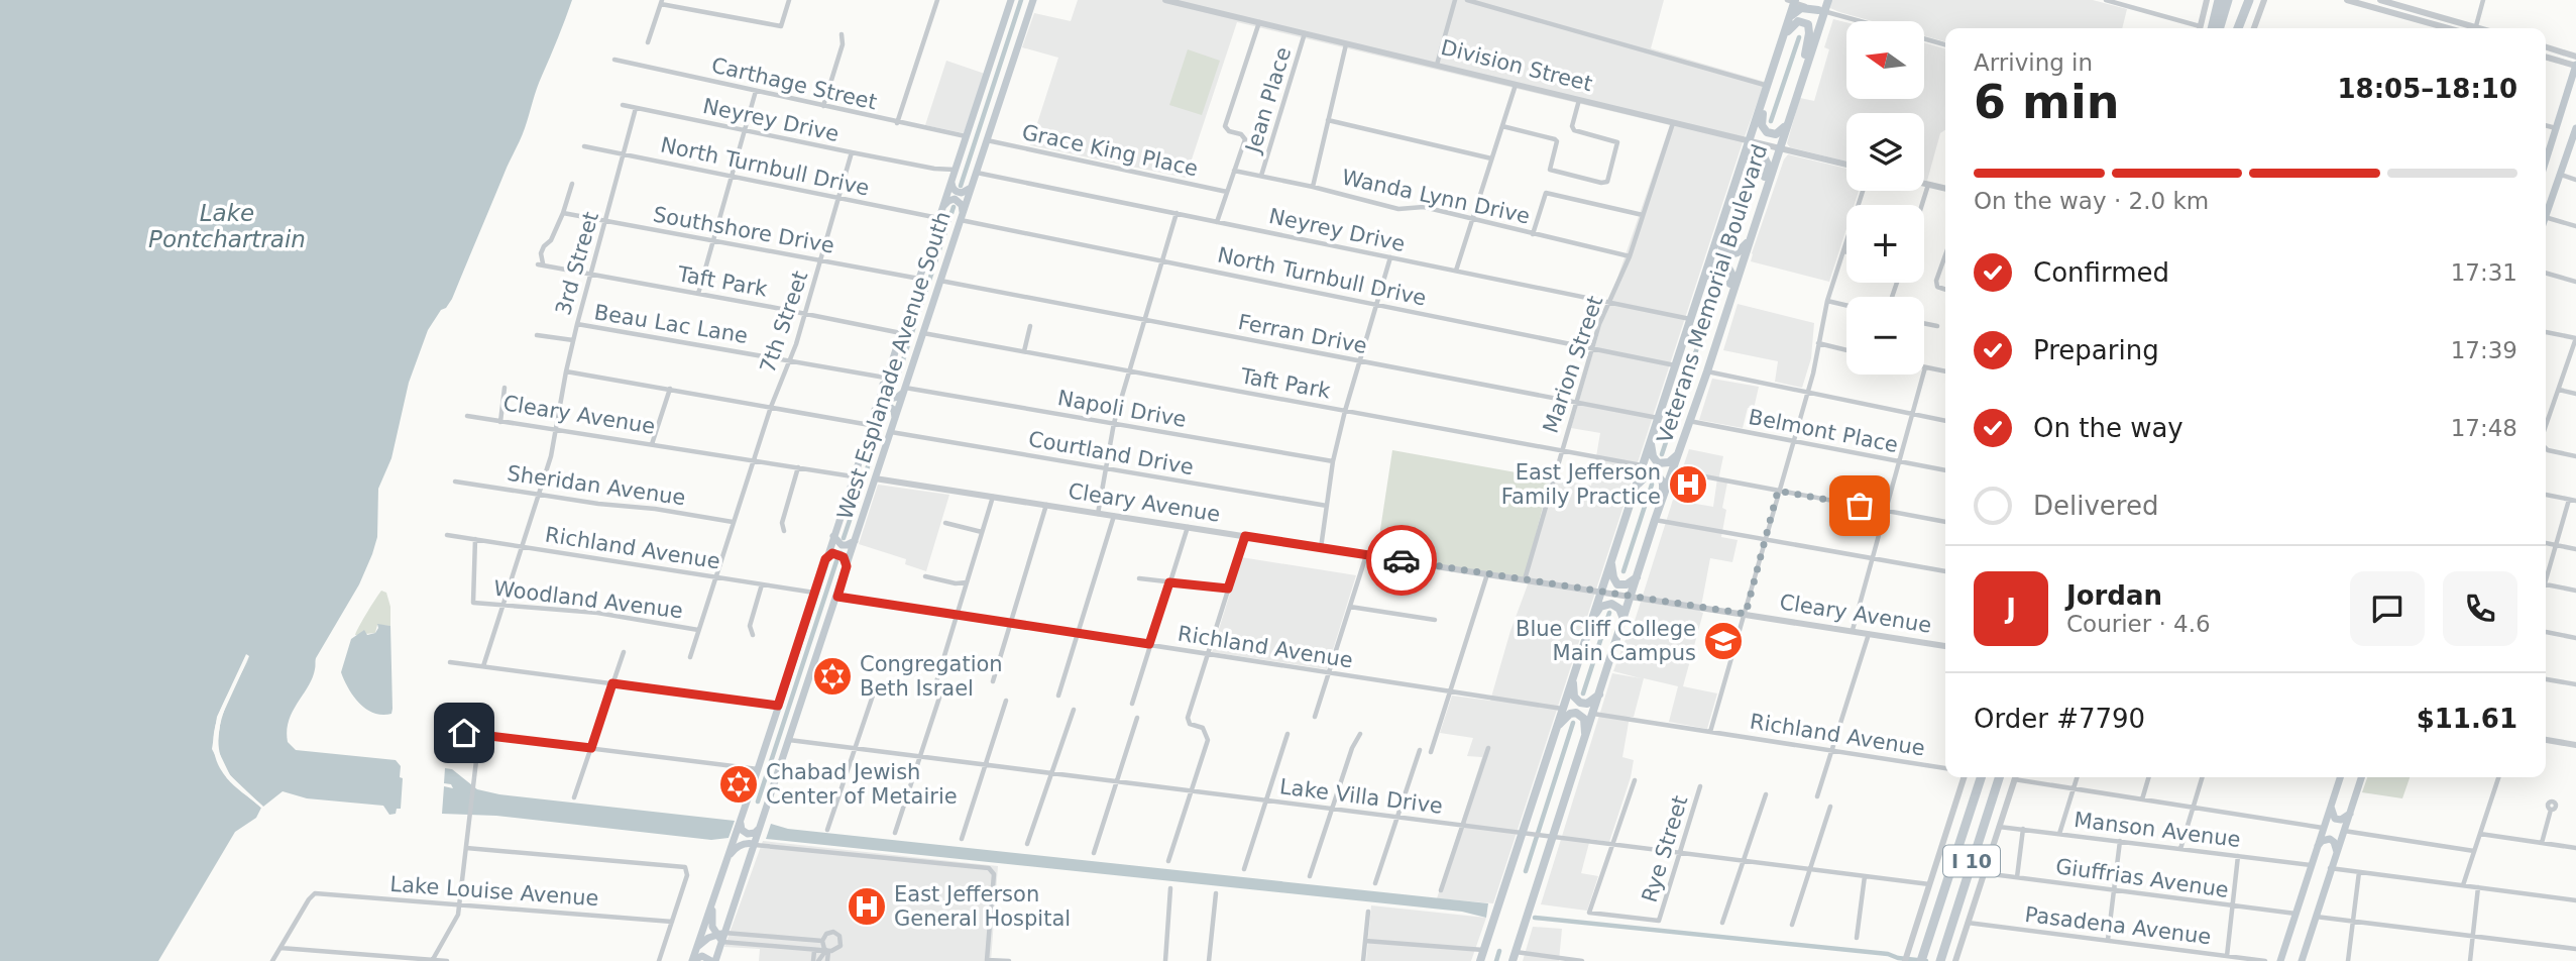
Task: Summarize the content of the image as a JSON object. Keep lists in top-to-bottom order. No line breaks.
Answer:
{"streets":{"highway":["I 10"],"main road":["Veterans Memorial Boulevard","West Esplanade Avenue South"],"street":["Division Street","Carthage Street","Jean Place","Neyrey Drive","Grace King Place","North Turnbull Drive","Wanda Lynn Drive","Southshore Drive","3rd Street","Taft Park","7th Street","Beau Lac Lane","Ferran Drive","Marion Street","Napoli Drive","Cleary Avenue","Belmont Place","Courtland Drive","Sheridan Avenue","Richland Avenue","Woodland Avenue","Lake Villa Drive","Manson Avenue","Rye Street","Giuffrias Avenue","Lake Louise Avenue","Pasadena Avenue"]},"crossings":[["Division Street","Jean Place"],["Division Street","Veterans Memorial Boulevard"],["Division Street","Marion Street"],["Jean Place","Wanda Lynn Drive"],["Neyrey Drive","3rd Street"],["Neyrey Drive","Veterans Memorial Boulevard"],["Neyrey Drive","7th Street"],["Neyrey Drive","Marion Street"],["Neyrey Drive","West Esplanade Avenue South"],["Grace King Place","West Esplanade Avenue South"],["North Turnbull Drive","3rd Street"],["North Turnbull Drive","Veterans Memorial Boulevard"],["North Turnbull Drive","7th Street"],["North Turnbull Drive","Marion Street"],["North Turnbull Drive","West Esplanade Avenue South"],["Wanda Lynn Drive","Marion Street"],["Southshore Drive","3rd Street"],["Southshore Drive","Taft Park"],["Southshore Drive","7th Street"],["3rd Street","Taft Park"],["3rd Street","Beau Lac Lane"],["3rd Street","Cleary Avenue"],["3rd Street","Sheridan Avenue"],["3rd Street","Richland Avenue"],["3rd Street","Woodland Avenue"],["Taft Park","Veterans Memorial Boulevard"],["Taft Park","7th Street"],["Taft Park","Marion Street"],["Taft Park","West Esplanade Avenue South"],["Veterans Memorial Boulevard","Ferran Drive"],["Veterans Memorial Boulevard","Cleary Avenue"],["Veterans Memorial Boulevard","Belmont Place"],["Veterans Memorial Boulevard","Richland Avenue"],["Veterans Memorial Boulevard","Lake Villa Drive"],["7th Street","Beau Lac Lane"],["7th Street","Cleary Avenue"],["7th Street","Sheridan Avenue"],["7th Street","Richland Avenue"],["7th Street","Woodland Avenue"],["Ferran Drive","Marion Street"],["Ferran Drive","West Esplanade Avenue South"],["Marion Street","Cleary Avenue"],["West Esplanade Avenue South","Napoli Drive"],["West Esplanade Avenue South","Cleary Avenue"],["West Esplanade Avenue South","Courtland Drive"],["West Esplanade Avenue South","Richland Avenue"],["West Esplanade Avenue South","Lake Villa Drive"],["Richland Avenue","Woodland Avenue"],["Lake Villa Drive","Rye Street"]],"water":["Lake Pontchartrain"],"places":{"hospital":["East Jefferson Family Practice","East Jefferson General Hospital"],"school or university":["Blue Cliff College Main Campus"],"synagogue":["Congregation Beth Israel","Chabad Jewish Center of Metairie"]},"north":"left","page":{"map_buttons":["+","−"],"heading":["6 min","Arriving in","18:05–18:10"],"panel":["Jordan","Courier · 4.6","Order #7790","$11.61"],"bar":"On the way · 2.0 km","list":[["Confirmed","17:31"],["Preparing","17:39"],["On the way","17:48"],"Delivered"],"round":"J"}}
